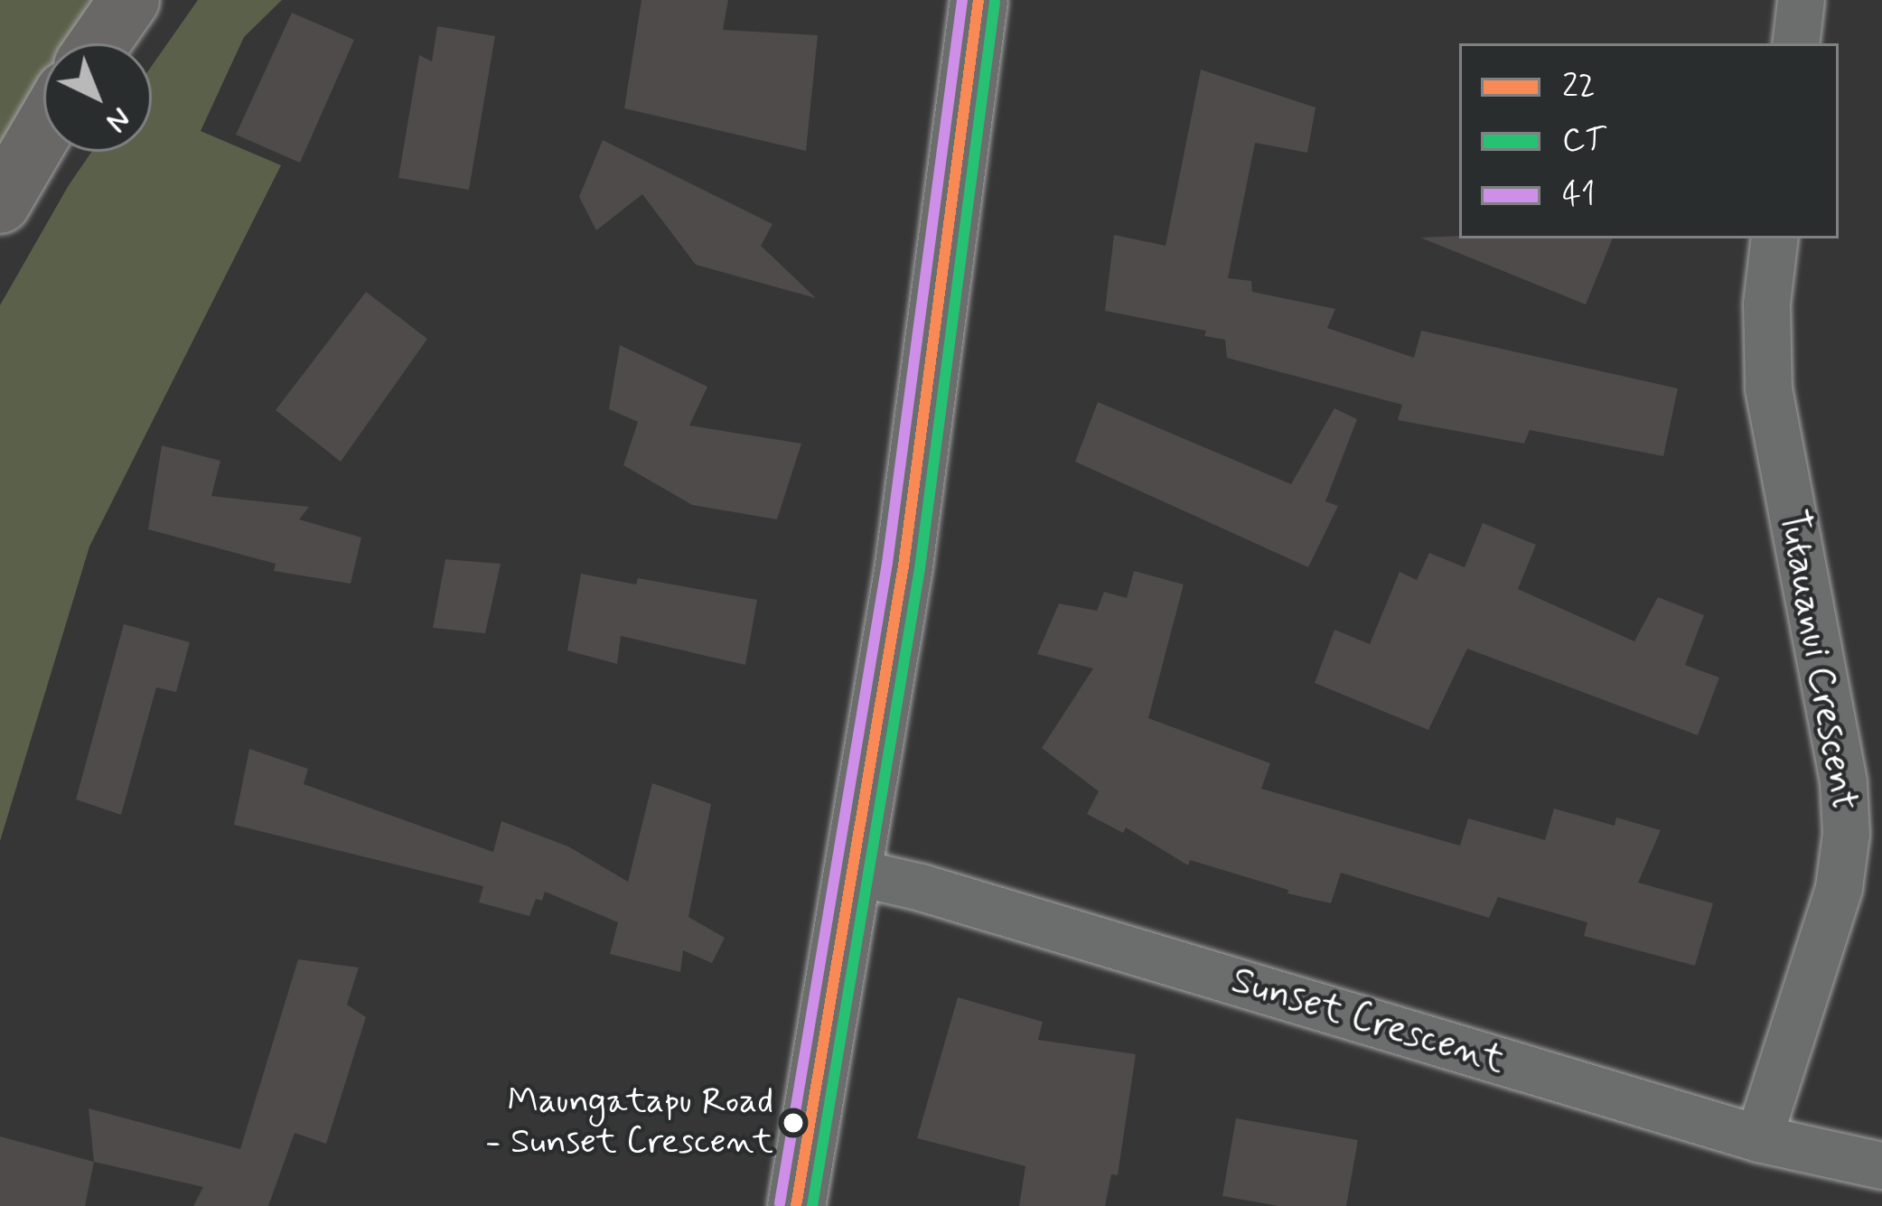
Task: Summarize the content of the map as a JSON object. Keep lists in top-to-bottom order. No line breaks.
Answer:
{"streets":{"street":["Tutauanui Crescent","Sunset Crescent"]},"crossings":[["Tutauanui Crescent","Sunset Crescent"]],"places":["Maungatapu Road - Sunset Crescent"],"lines":["transit line 22","transit line 41","transit line CT"],"legend":["22","CT","41"],"north":"bottom right"}
